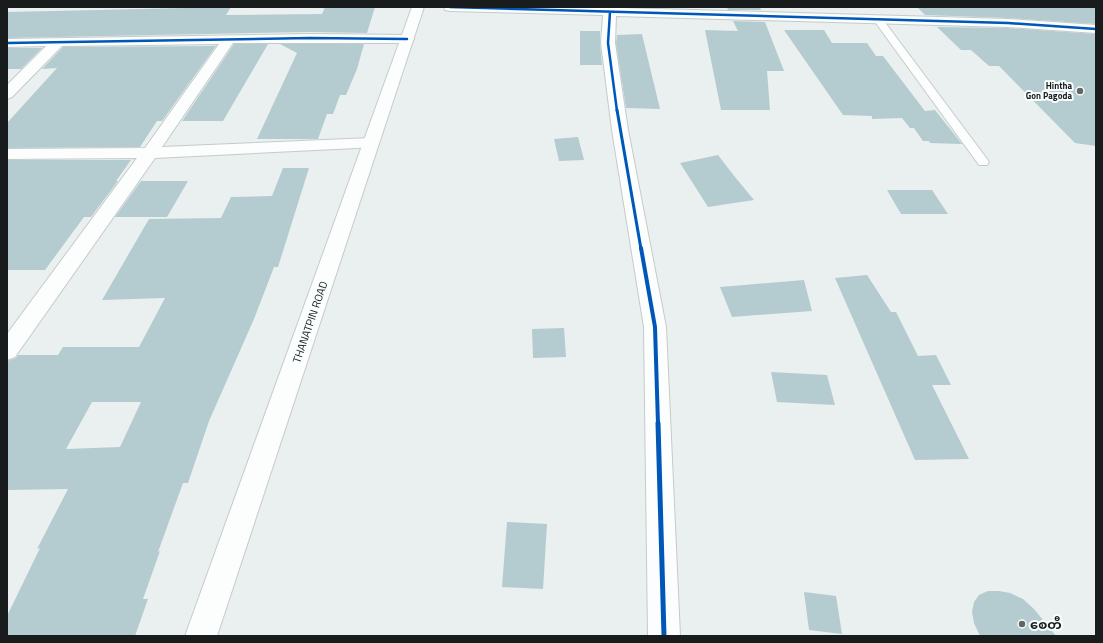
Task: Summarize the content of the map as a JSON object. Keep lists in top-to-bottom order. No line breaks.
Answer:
{"streets":{"street":["THANATPIN ROAD"]},"places":["Hintha Gon Pagoda","စေတီ"]}
